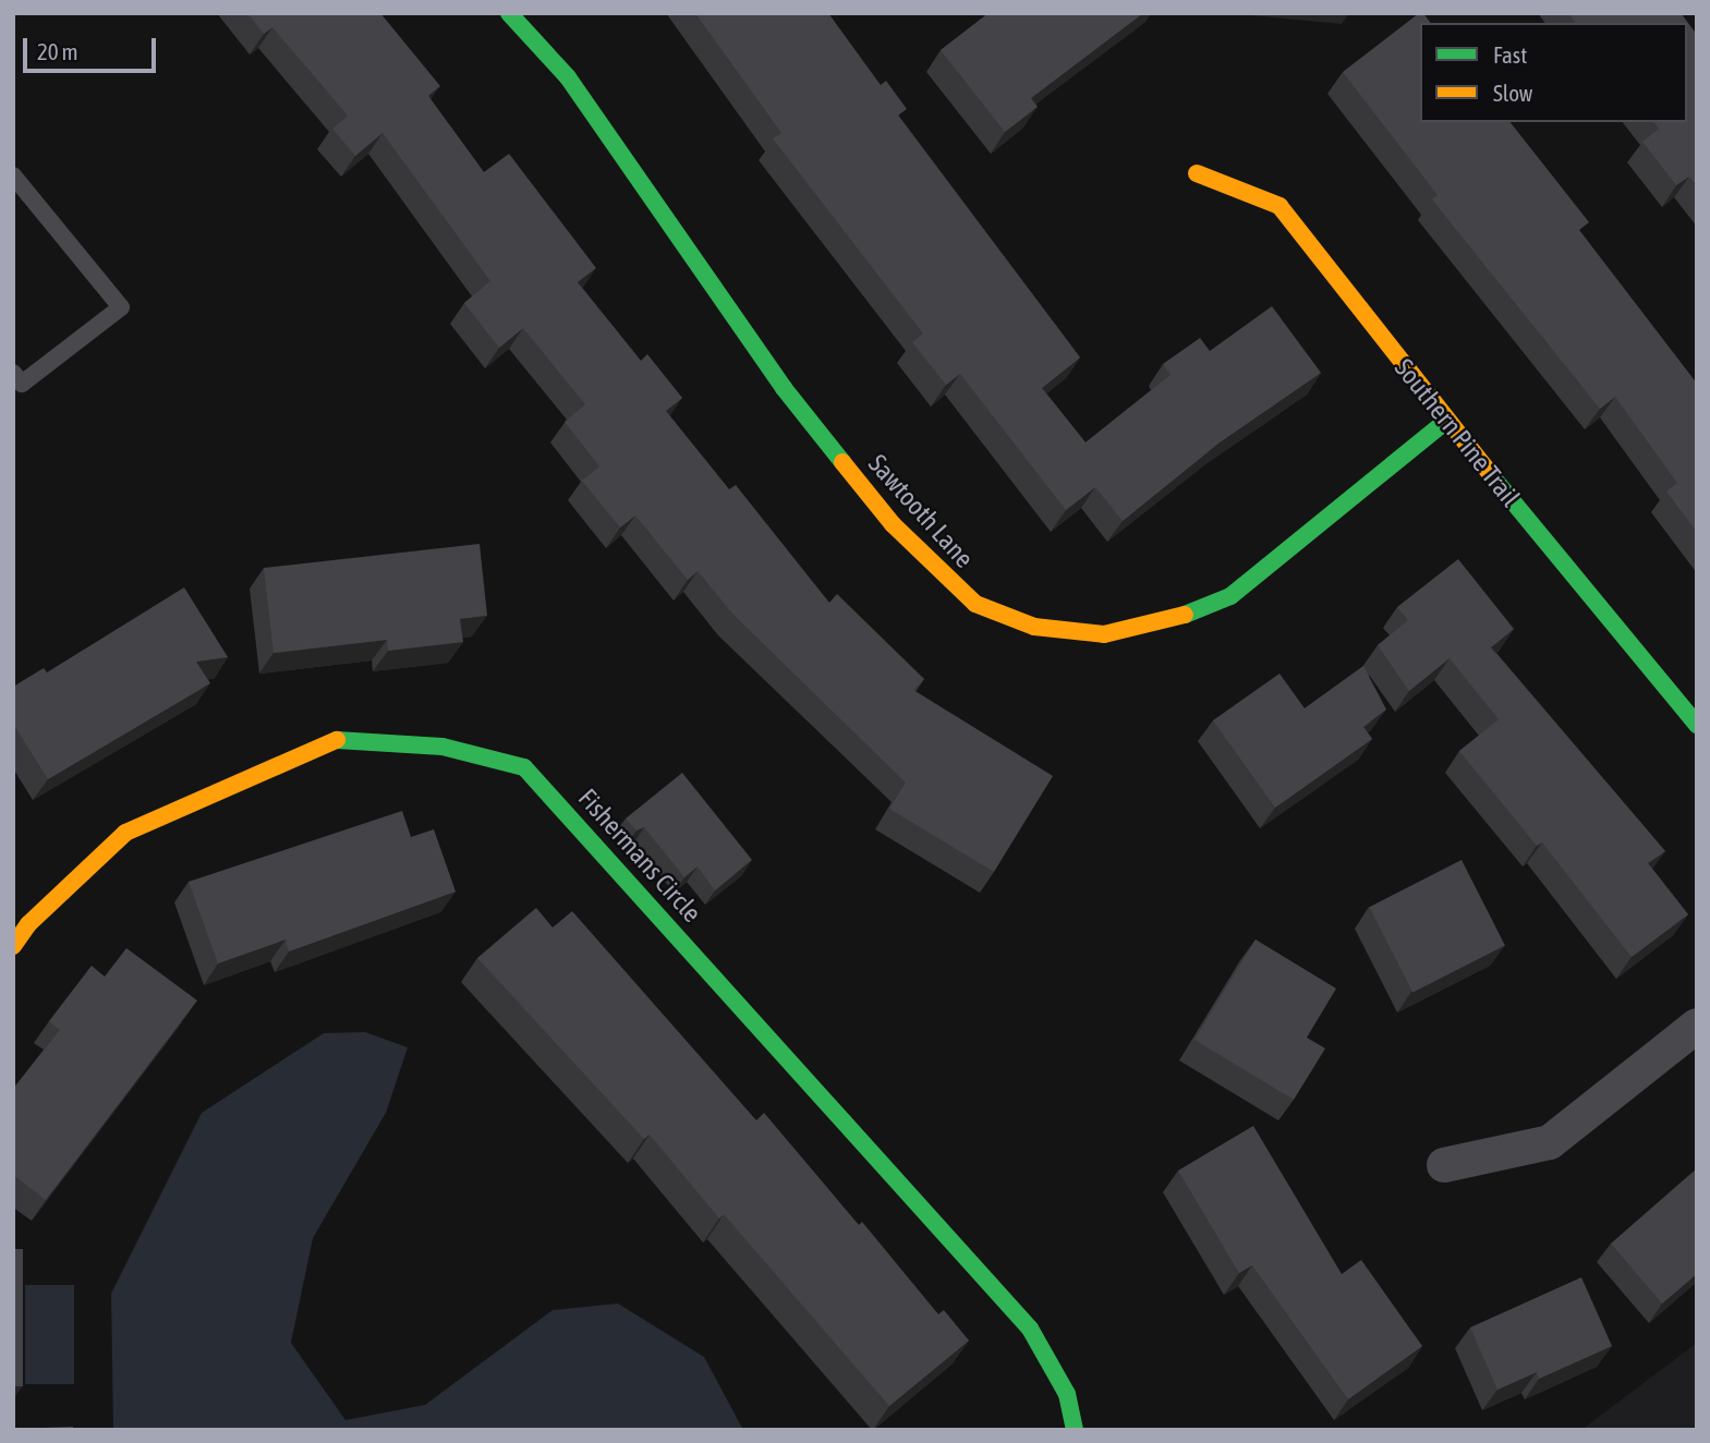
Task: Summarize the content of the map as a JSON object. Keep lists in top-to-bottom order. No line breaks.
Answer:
{"streets":{"street":["Southern Pine Trail","Sawtooth Lane","Fishermans Circle"]},"crossings":[["Southern Pine Trail","Sawtooth Lane"]],"legend":["Fast","Slow"],"scale_bar":"20 m"}
